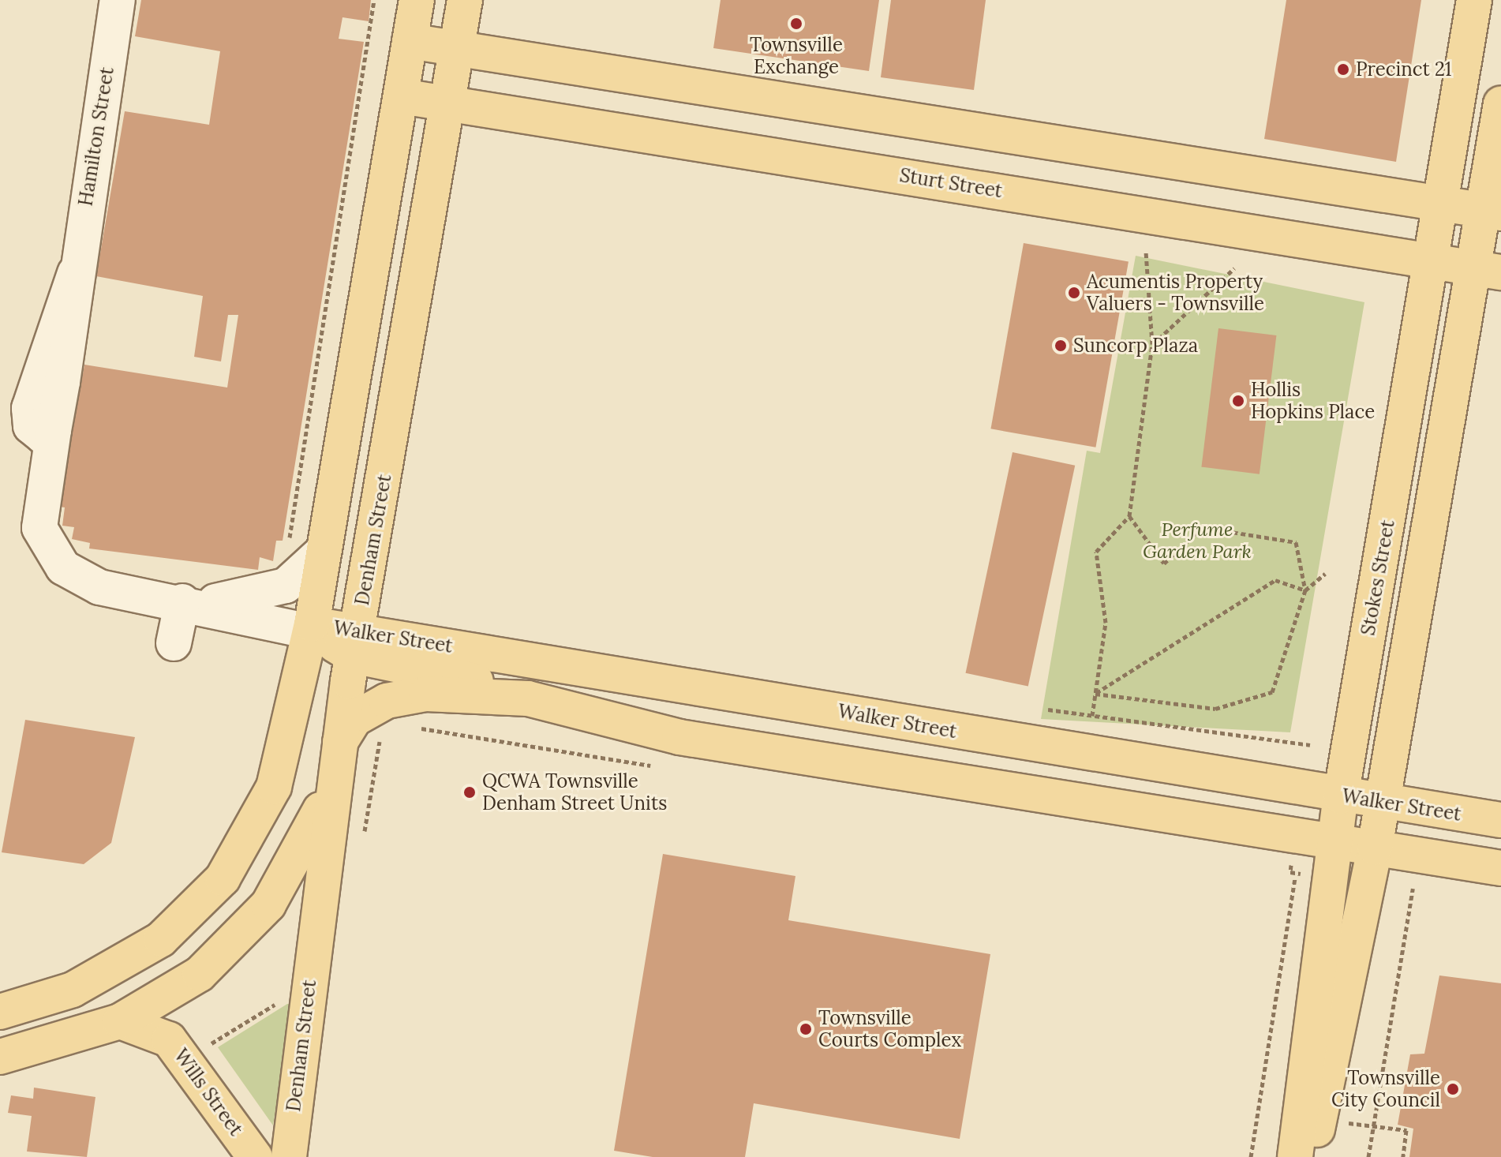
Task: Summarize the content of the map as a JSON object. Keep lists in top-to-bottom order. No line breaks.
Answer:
{"streets":{"main road":["Sturt Street","Denham Street","Stokes Street","Walker Street","Wills Street"],"street":["Hamilton Street"]},"crossings":[["Hamilton Street","Walker Street"],["Sturt Street","Denham Street"],["Sturt Street","Stokes Street"],["Denham Street","Walker Street"],["Stokes Street","Walker Street"]],"parks":["Perfume Garden Park"],"places":["Townsville Exchange","Precinct 21","Acumentis Property Valuers - Townsville","Suncorp Plaza","Hollis Hopkins Place","QCWA Townsville Denham Street Units","Townsville Courts Complex","Townsville City Council"]}
